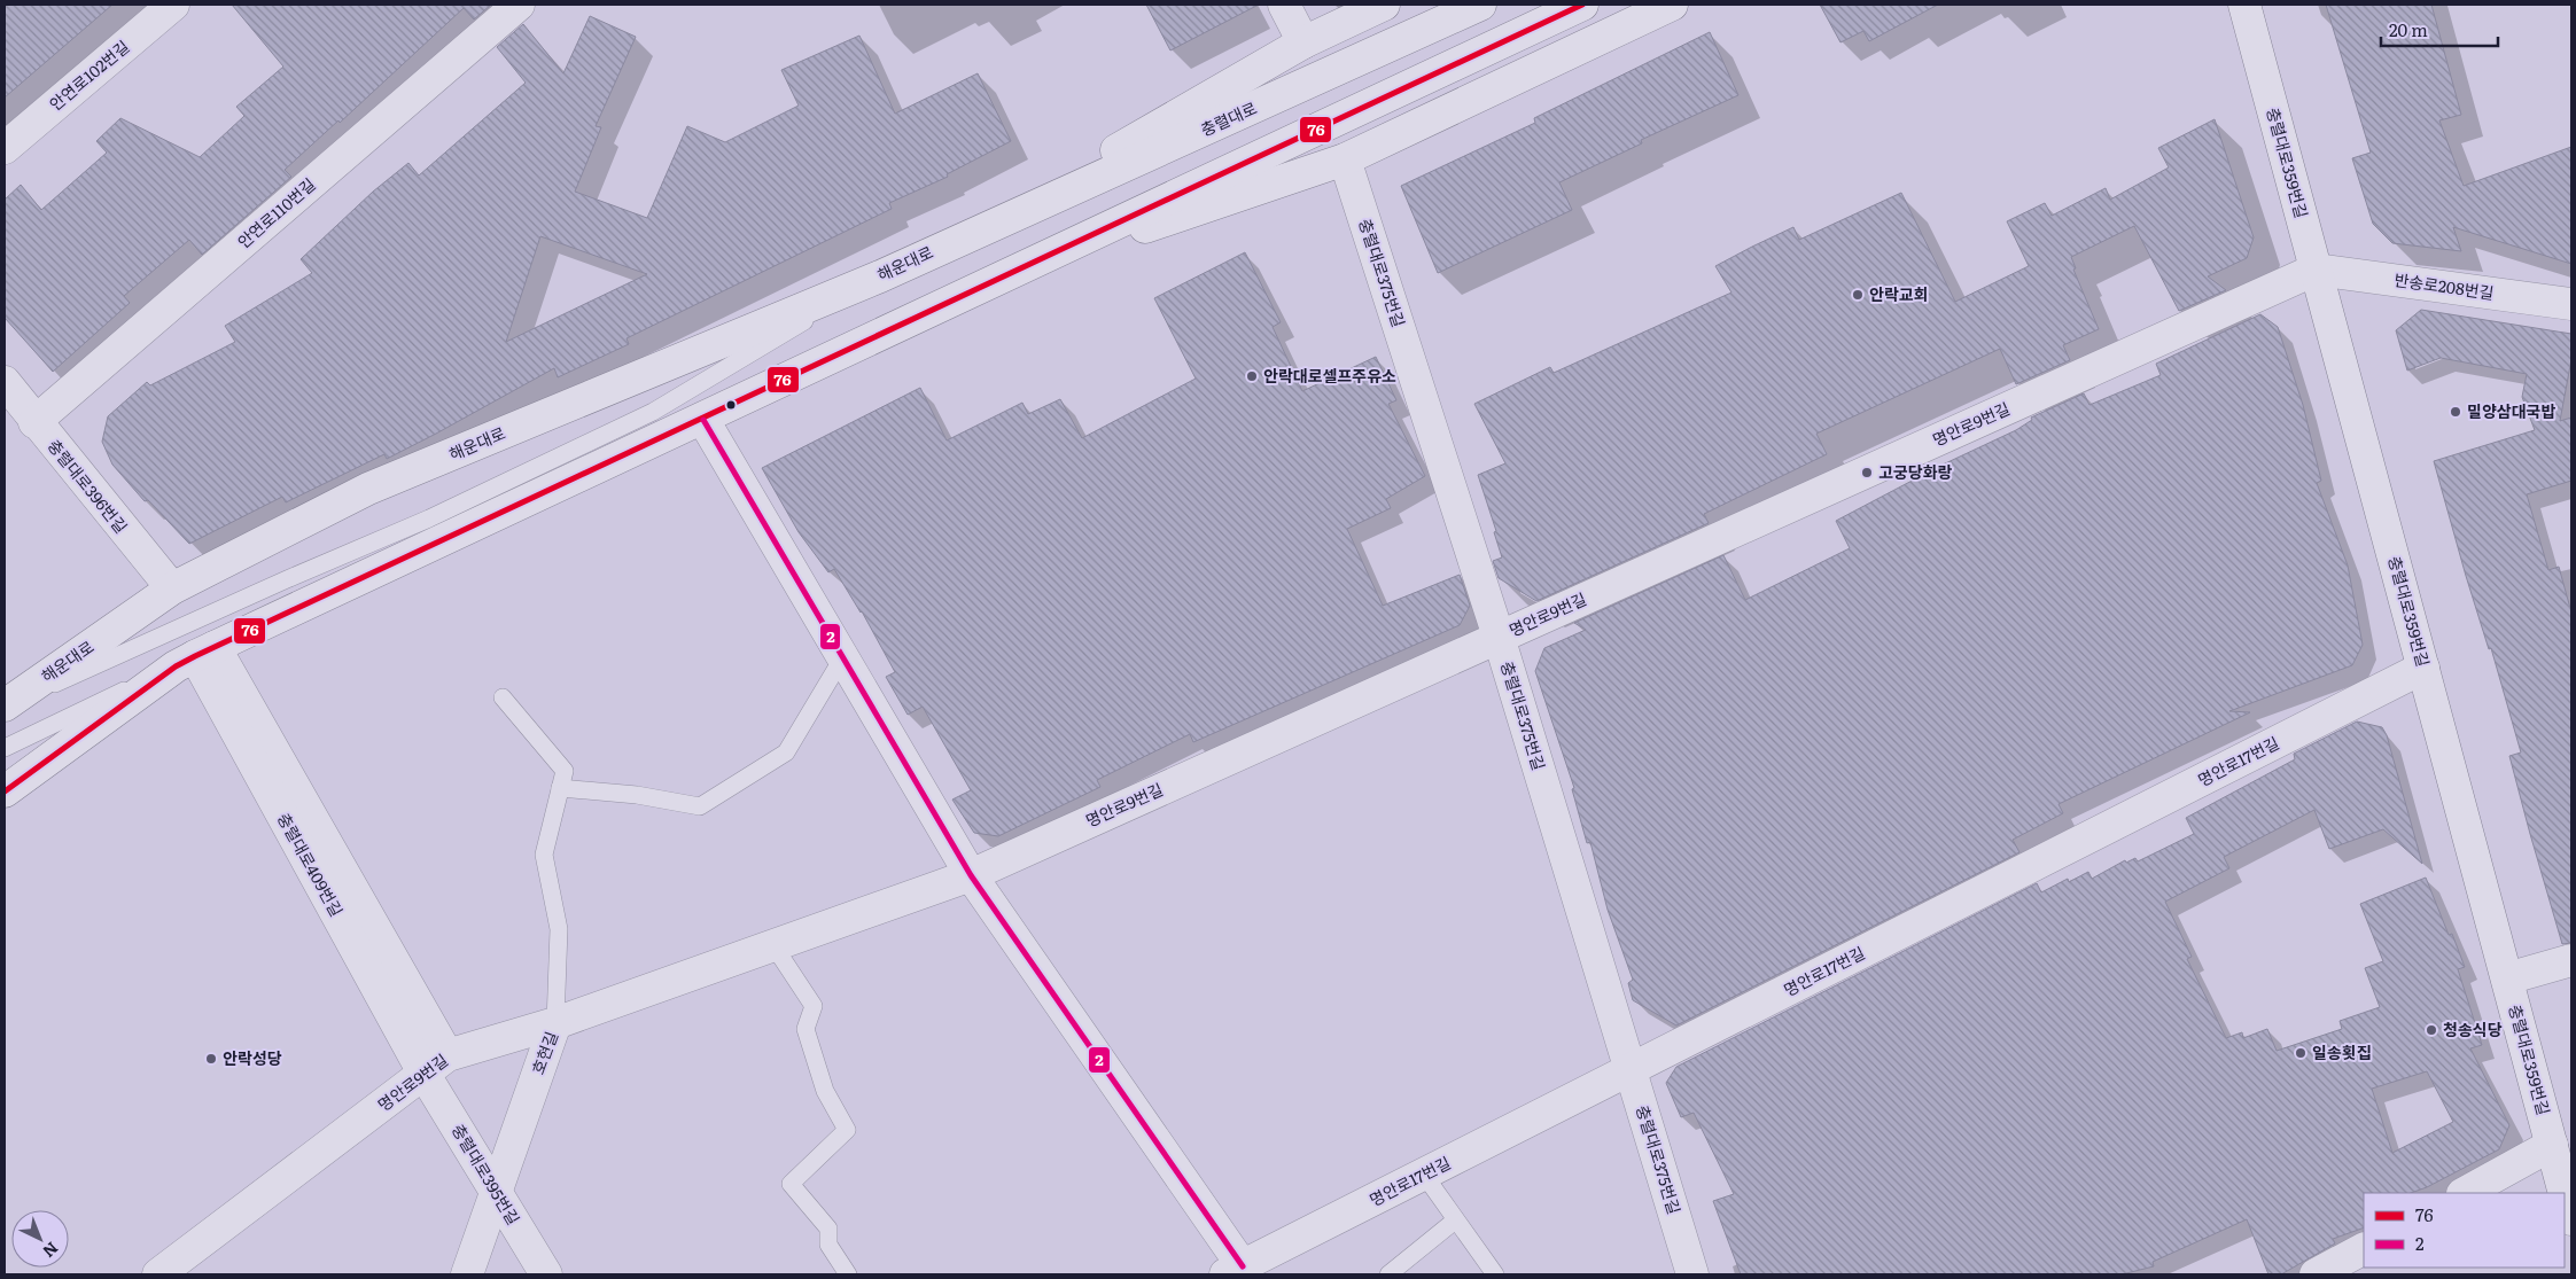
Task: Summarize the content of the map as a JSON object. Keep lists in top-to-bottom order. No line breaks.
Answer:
{"streets":{"street":["안연로102번길","충렬대로","충렬대로359번길","안연로110번길","해운대로","충렬대로375번길","반송로208번길","명안로9번길","충렬대로396번길","명안로17번길","충렬대로409번길","호현길","충렬대로395번길"]},"crossings":[["충렬대로","해운대로"],["충렬대로359번길","반송로208번길"],["충렬대로359번길","명안로9번길"],["충렬대로359번길","명안로17번길"],["안연로110번길","충렬대로396번길"],["해운대로","충렬대로396번길"],["충렬대로375번길","명안로9번길"],["충렬대로375번길","명안로17번길"],["반송로208번길","명안로9번길"],["명안로9번길","충렬대로409번길"],["명안로9번길","호현길"],["명안로9번길","충렬대로395번길"],["충렬대로409번길","충렬대로395번길"],["호현길","충렬대로395번길"]],"places":["안락교회","안락대로셀프주유소","밀양삼대국밥","고궁당화랑","청송식당","일송횟집","안락성당"],"lines":["transit line 76","transit line 2"],"legend":["76","2"],"scale_bar":"20 m","north":"bottom right"}
